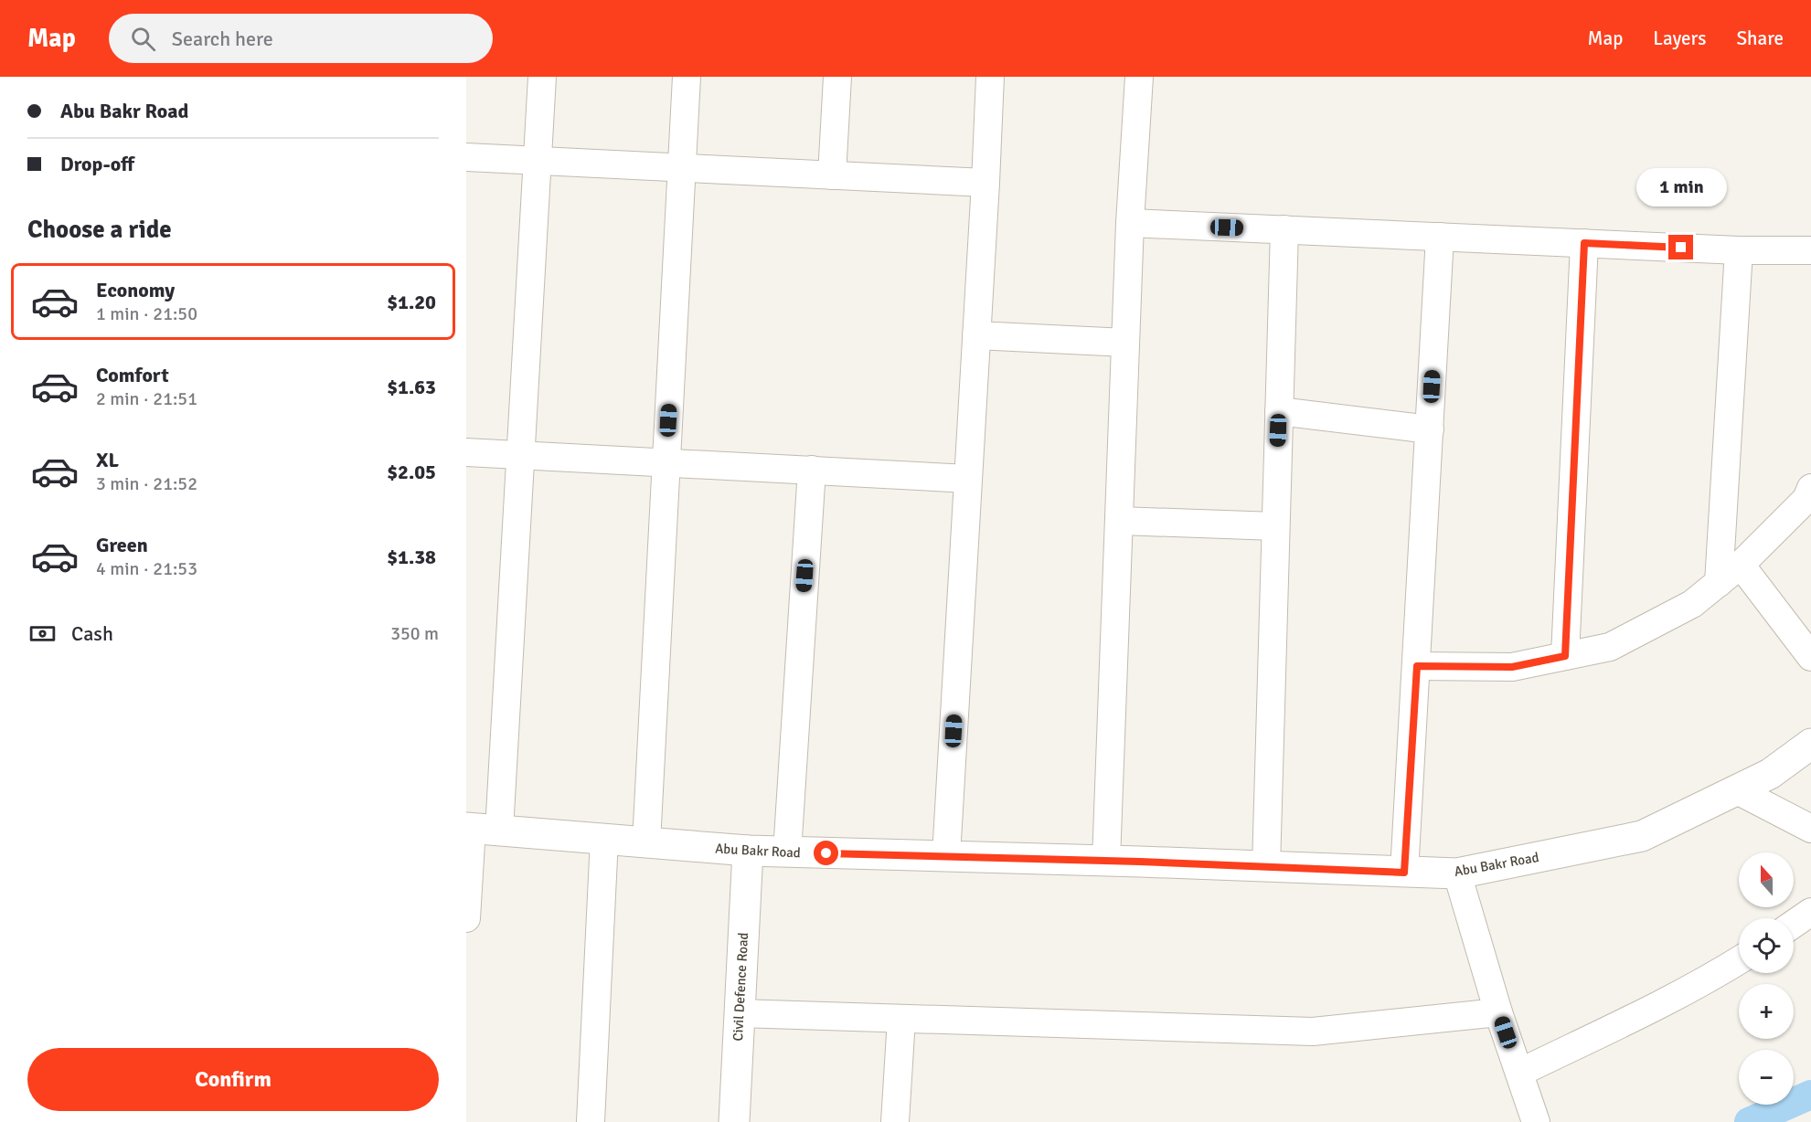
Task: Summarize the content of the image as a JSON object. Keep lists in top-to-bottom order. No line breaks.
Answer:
{"streets":{"street":["Abu Bakr Road","Civil Defence Road"]},"crossings":[["Abu Bakr Road","Civil Defence Road"]],"north":"top","page":{"header":"Map","search":"Search here","nav":["Map","Layers","Share"],"banner":["Abu Bakr Road","Drop-off"],"bubble":"1 min","heading":"Choose a ride","list":[{"name":"Economy","note":"1 min · 21:50","value":"$1.20"},{"name":"Comfort","note":"2 min · 21:51","value":"$1.63"},{"name":"XL","note":"3 min · 21:52","value":"$2.05"},{"name":"Green","note":"4 min · 21:53","value":"$1.38"}],"pay":["Cash","350 m"],"map_buttons":["+","−"],"buttons":"Confirm"}}
